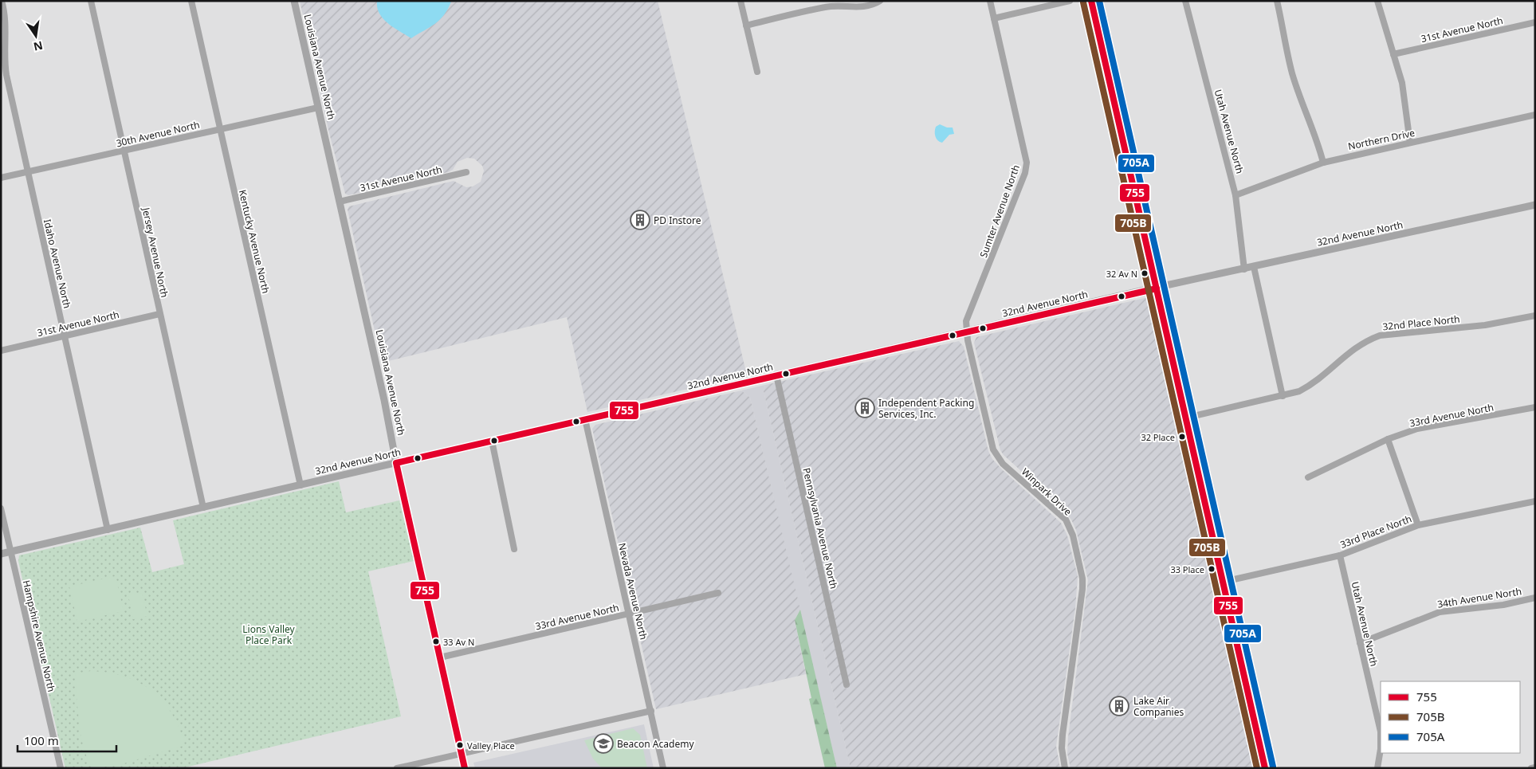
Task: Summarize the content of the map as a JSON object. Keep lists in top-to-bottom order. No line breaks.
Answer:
{"streets":{"street":["31st Avenue North","Louisiana Avenue North","Utah Avenue North","30th Avenue North","Northern Drive","Sumter Avenue North","32nd Avenue North","Kentucky Avenue North","Jersey Avenue North","Idaho Avenue North","32nd Place North","33rd Avenue North","Winpark Drive","Pennsylvania Avenue North","33rd Place North","Nevada Avenue North","34th Avenue North","Hampshire Avenue North"]},"crossings":[["31st Avenue North","Louisiana Avenue North"],["31st Avenue North","Jersey Avenue North"],["31st Avenue North","Idaho Avenue North"],["Louisiana Avenue North","30th Avenue North"],["Louisiana Avenue North","32nd Avenue North"],["Louisiana Avenue North","33rd Avenue North"],["Utah Avenue North","Northern Drive"],["Utah Avenue North","32nd Avenue North"],["Utah Avenue North","33rd Place North"],["Utah Avenue North","34th Avenue North"],["30th Avenue North","Kentucky Avenue North"],["30th Avenue North","Jersey Avenue North"],["30th Avenue North","Idaho Avenue North"],["Sumter Avenue North","32nd Avenue North"],["Sumter Avenue North","Winpark Drive"],["32nd Avenue North","Kentucky Avenue North"],["32nd Avenue North","Jersey Avenue North"],["32nd Avenue North","Idaho Avenue North"],["32nd Avenue North","Winpark Drive"],["32nd Avenue North","Pennsylvania Avenue North"],["32nd Avenue North","Nevada Avenue North"],["32nd Avenue North","Hampshire Avenue North"],["33rd Avenue North","Nevada Avenue North"]],"parks":["Lions Valley Place Park"],"places":{"building":["PD Instore","Independent Packing Services, Inc.","Lake Air Companies"],"other":["32 Av N","32 Place","33 Place","33 Av N","Valley Place"],"school or university":["Beacon Academy"]},"lines":["transit line 755","transit line 705A","transit line 705B"],"legend":["755","705B","705A"],"scale_bar":"100 m","north":"bottom"}
